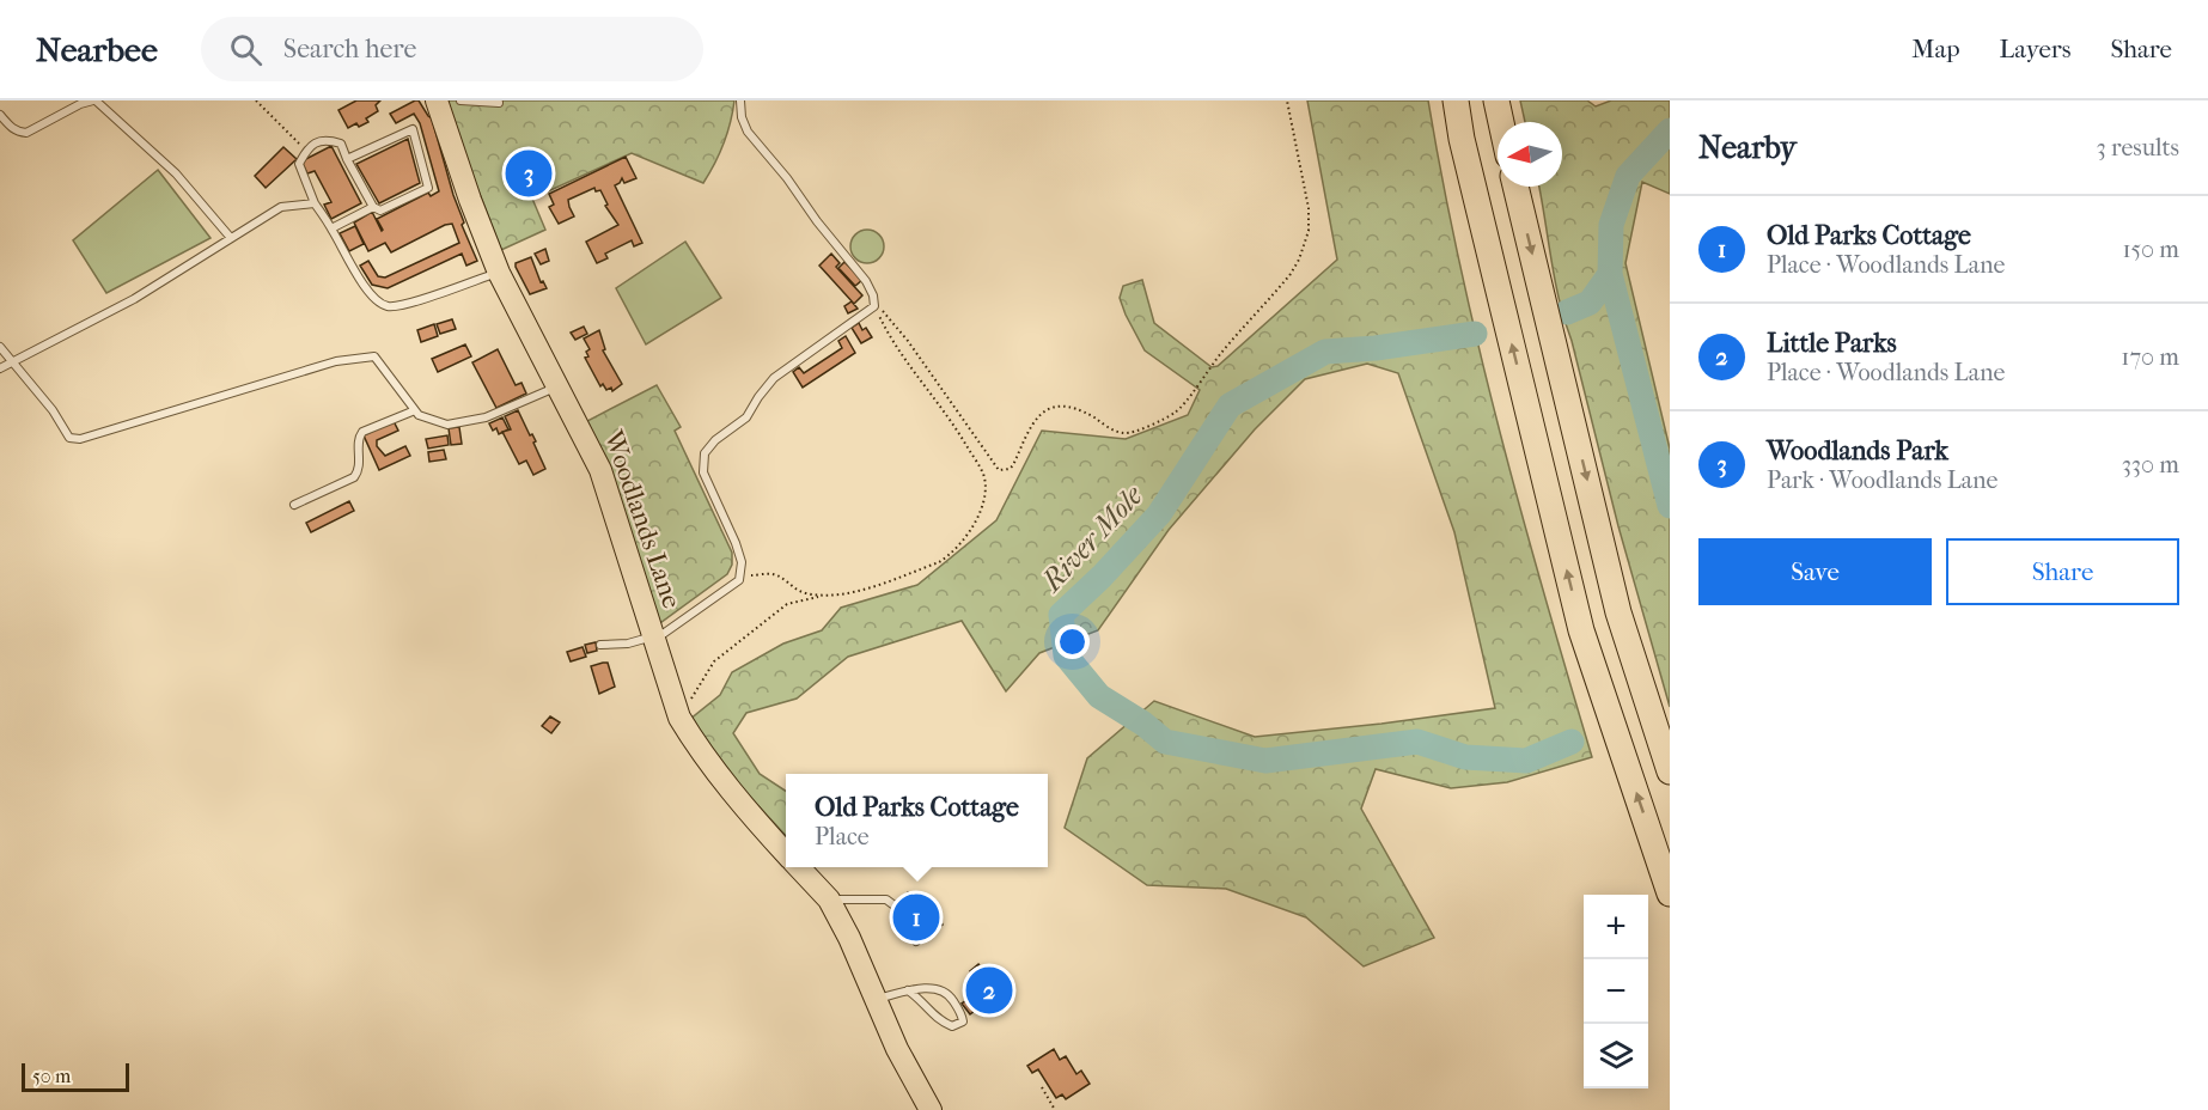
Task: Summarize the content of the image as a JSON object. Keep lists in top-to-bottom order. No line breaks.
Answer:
{"streets":{"main road":["Woodlands Lane"]},"water":["River Mole"],"scale_bar":"50 m","north":"left","page":{"header":"Nearbee","search":"Search here","nav":["Map","Layers","Share"],"heading":["Nearby","3 results"],"pins":["3","1","2"],"list":[{"mark":"1","name":"Old Parks Cottage","note":"Place · Woodlands Lane","value":"150 m"},{"mark":"2","name":"Little Parks","note":"Place · Woodlands Lane","value":"170 m"},{"mark":"3","name":"Woodlands Park","note":"Park · Woodlands Lane","value":"330 m"}],"buttons":["Save","Share"],"popup":["Old Parks Cottage","Place"],"map_buttons":["+","−"],"scale":"50 m"}}
